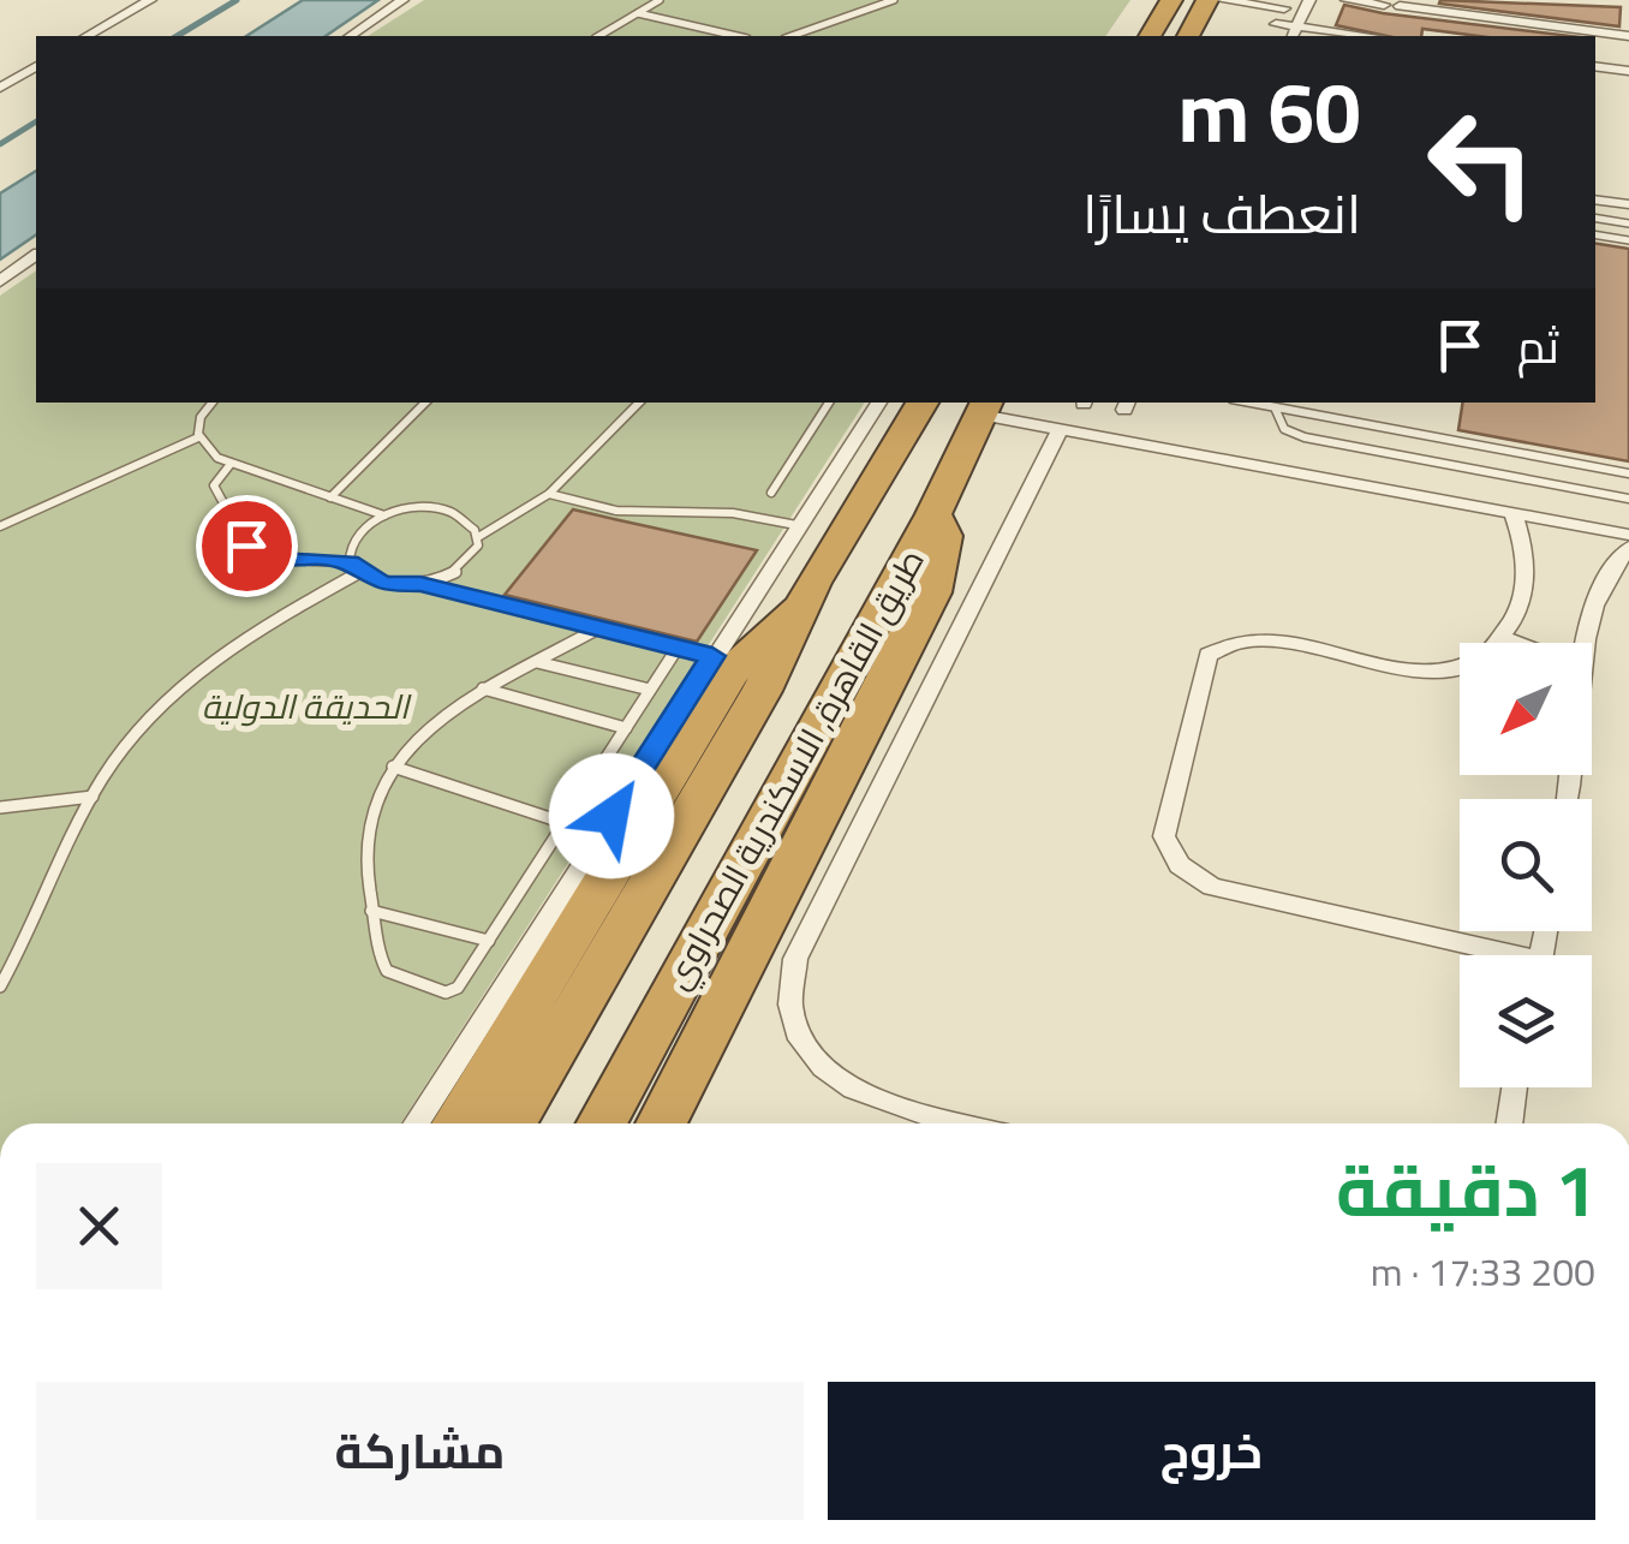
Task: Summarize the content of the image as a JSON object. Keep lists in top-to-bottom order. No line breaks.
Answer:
{"streets":{"highway":["طريق القاهرة, الاسكندرية الصحراوي"]},"parks":["الحديقة الدولية"],"north":"bottom left","page":{"turn":["60 m","انعطف يسارًا"],"then":"ثم","heading":["1 دقيقة","200 m · 17:33"],"buttons":["خروج","مشاركة"]}}
